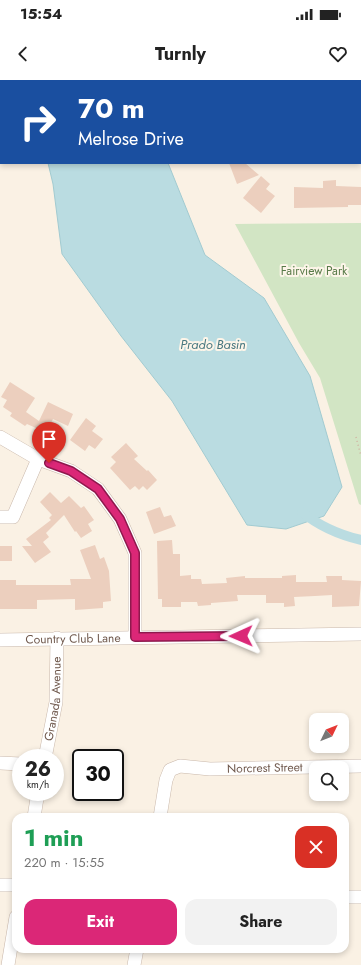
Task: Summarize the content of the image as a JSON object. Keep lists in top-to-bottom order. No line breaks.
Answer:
{"streets":{"street":["Country Club Lane","Granada Avenue","Norcrest Street"]},"crossings":[["Country Club Lane","Granada Avenue"]],"water":["Prado Basin"],"parks":["Fairview Park"],"north":"top right","page":{"status":"15:54","header":"Turnly","turn":["70 m","Melrose Drive"],"speed":"26 km/h","limit":"30","heading":["1 min","220 m · 15:55"],"buttons":["Exit","Share"]}}
